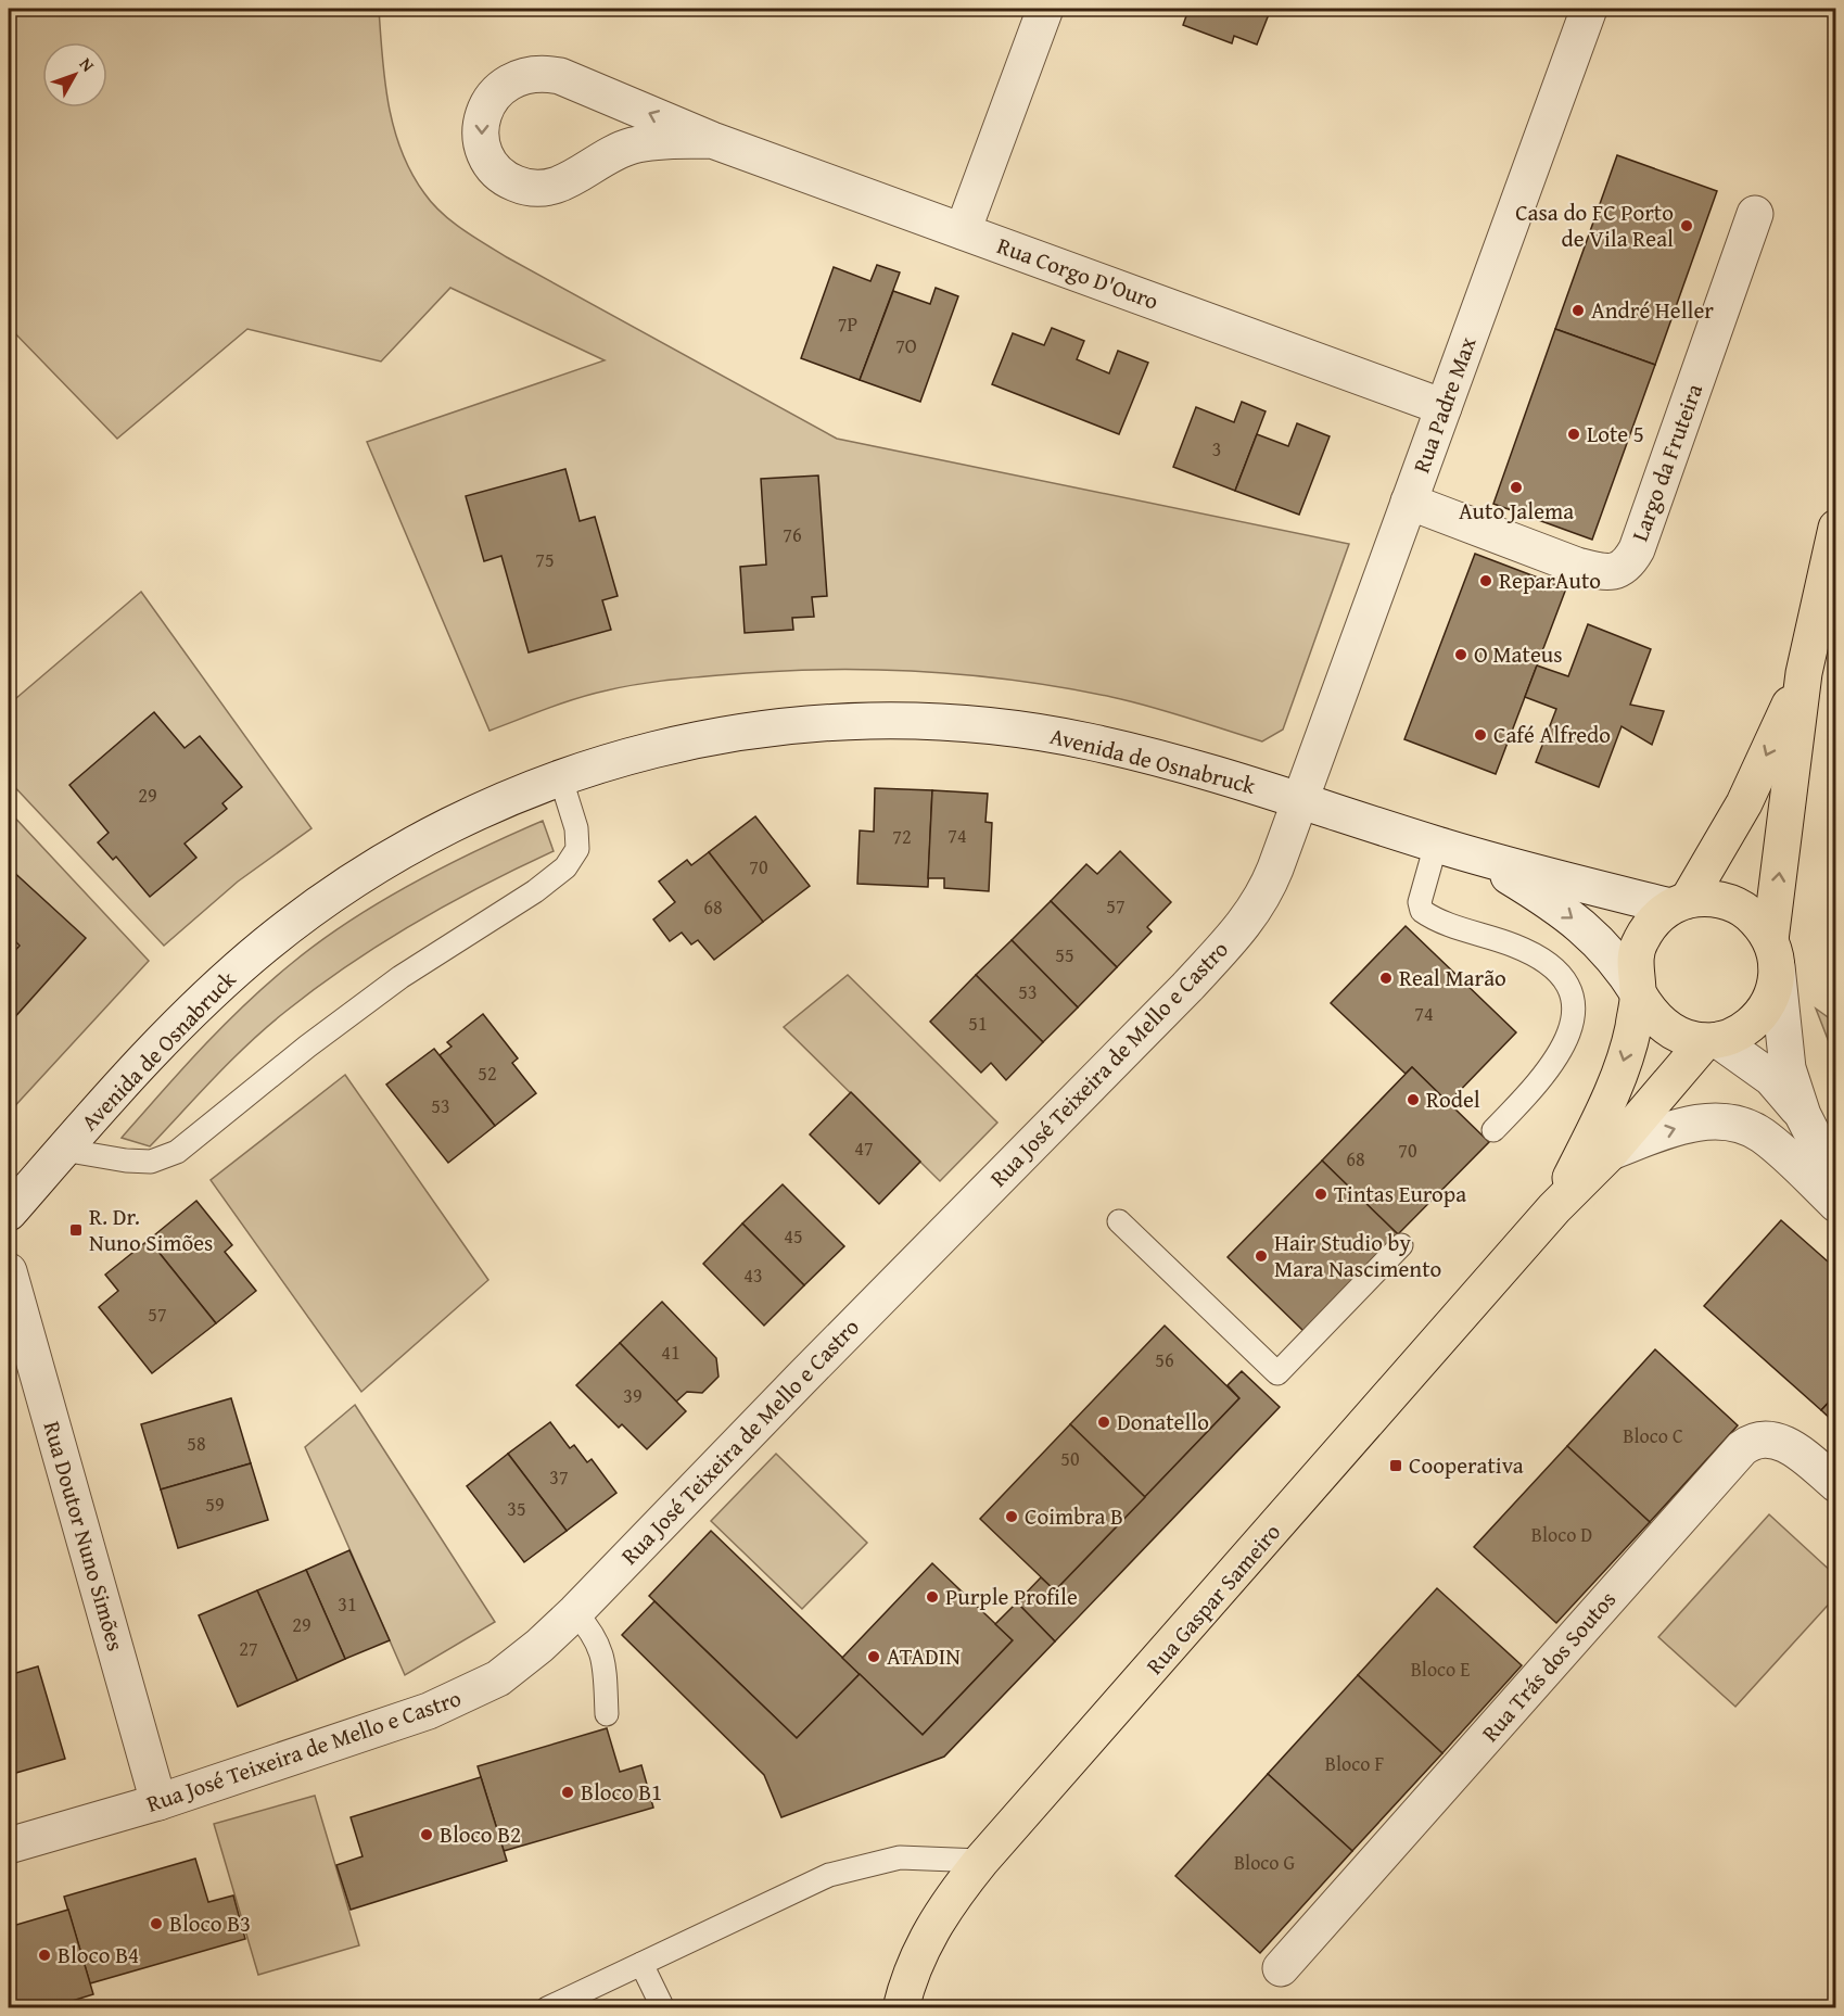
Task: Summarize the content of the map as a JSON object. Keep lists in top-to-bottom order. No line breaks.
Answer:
{"streets":{"main road":["Rua Gaspar Sameiro"],"street":["Rua Corgo D'Ouro","Rua Padre Max","Largo da Fruteira","Avenida de Osnabruck","Rua José Teixeira de Mello e Castro","Rua Doutor Nuno Simões","Rua Trás dos Soutos"]},"crossings":[["Rua Corgo D'Ouro","Rua Padre Max"],["Rua Padre Max","Largo da Fruteira"],["Rua Padre Max","Avenida de Osnabruck"],["Rua Padre Max","Rua José Teixeira de Mello e Castro"],["Avenida de Osnabruck","Rua José Teixeira de Mello e Castro"],["Rua José Teixeira de Mello e Castro","Rua Doutor Nuno Simões"]],"places":{"other":["Casa do FC Porto de Vila Real","André Heller","Lote 5","Auto Jalema","ReparAuto","O Mateus","Café Alfredo","Real Marão","Rodel","Tintas Europa","Hair Studio by Mara Nascimento","Donatello","Coimbra B","Purple Profile","ATADIN","Bloco B1","Bloco B2","Bloco B3","Bloco B4"],"transit":["R. Dr. Nuno Simões","Cooperativa"]},"house_numbers":["7P","7O","3","76","75","29","74","72","70","57","68","55","53","74","51","52","53","47","70","68","45","43","57","41","56","39","Bloco C","58","50","37","59","35","Bloco D","31","29","27","Bloco E","Bloco F","Bloco G"],"north":"top right"}
